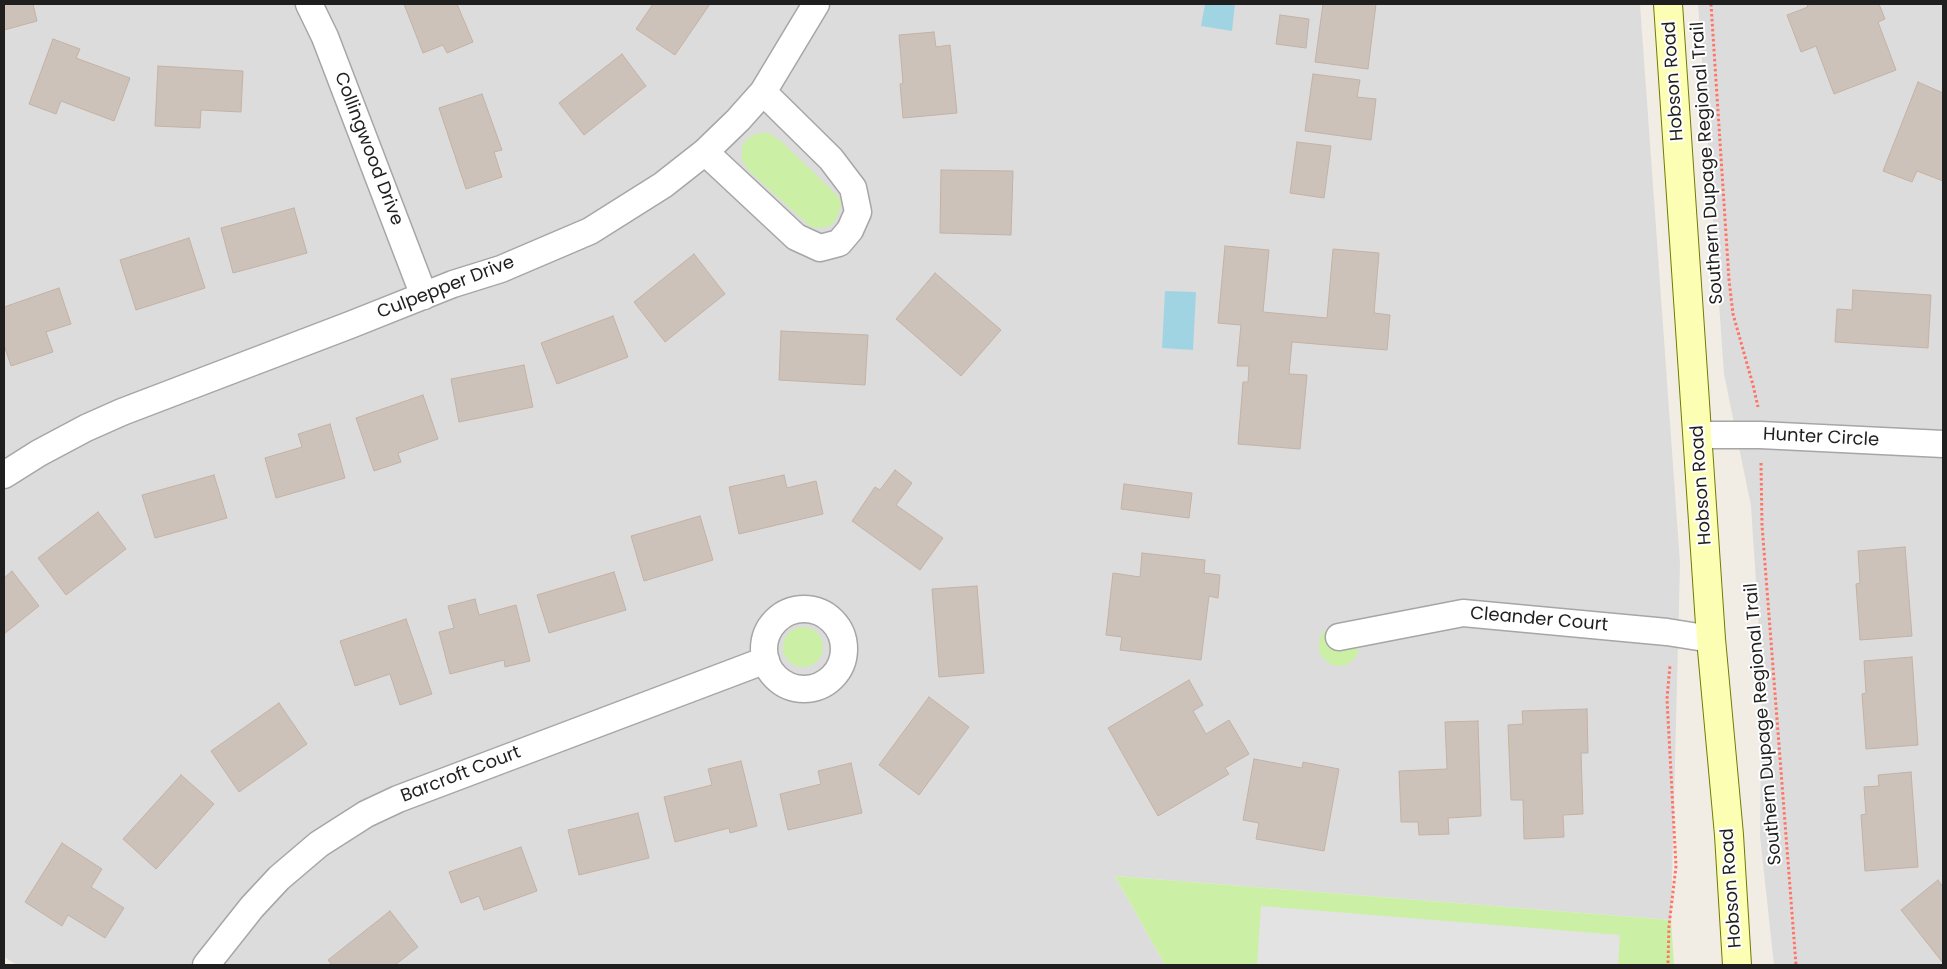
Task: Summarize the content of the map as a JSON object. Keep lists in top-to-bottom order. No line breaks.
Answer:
{"streets":{"main road":["Hobson Road"],"street":["Collingwood Drive","Culpepper Drive","Hunter Circle","Cleander Court","Barcroft Court"],"path":["Southern Dupage Regional Trail"]},"crossings":[["Hobson Road","Hunter Circle"],["Hobson Road","Cleander Court"],["Collingwood Drive","Culpepper Drive"]]}
